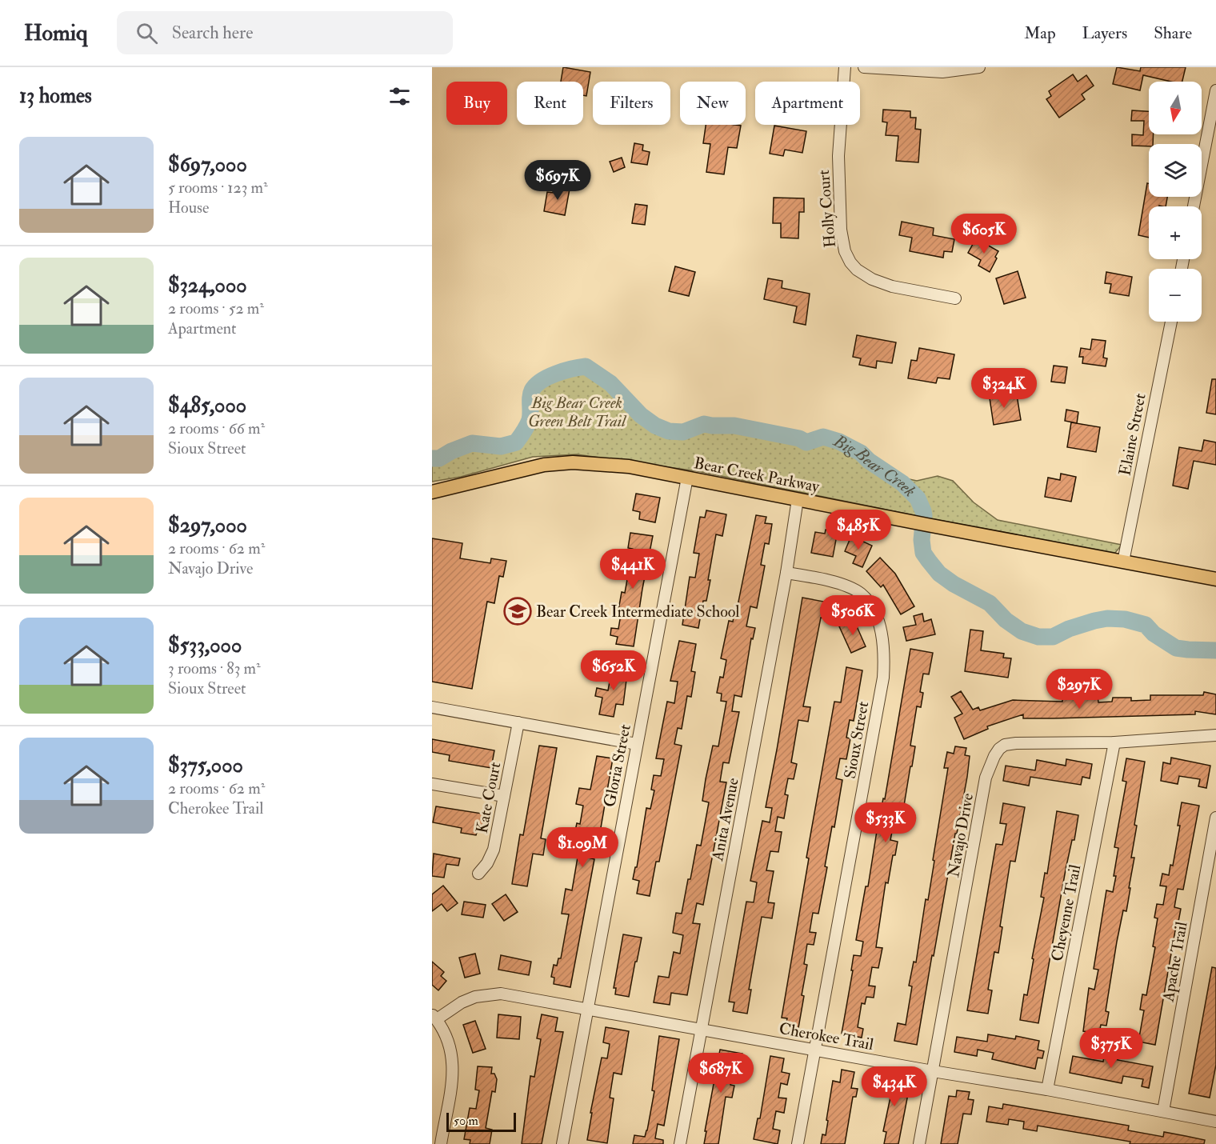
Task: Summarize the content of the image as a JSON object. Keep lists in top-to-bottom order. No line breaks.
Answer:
{"streets":{"main road":["Bear Creek Parkway"],"street":["Holly Court","Elaine Street","Sioux Street","Gloria Street","Kate Court","Anita Avenue","Navajo Drive","Cheyenne Trail","Apache Trail","Cherokee Trail"]},"crossings":[["Elaine Street","Bear Creek Parkway"],["Bear Creek Parkway","Gloria Street"],["Bear Creek Parkway","Anita Avenue"],["Sioux Street","Anita Avenue"],["Sioux Street","Cherokee Trail"],["Gloria Street","Cherokee Trail"],["Anita Avenue","Cherokee Trail"],["Navajo Drive","Cheyenne Trail"],["Navajo Drive","Cherokee Trail"],["Cheyenne Trail","Cherokee Trail"],["Apache Trail","Cherokee Trail"]],"water":["Big Bear Creek"],"parks":["Big Bear Creek Green Belt Trail"],"places":{"school or university":["Bear Creek Intermediate School"]},"scale_bar":"50 m","north":"bottom","page":{"header":"Homiq","search":"Search here","nav":["Map","Layers","Share"],"heading":"13 homes","map_buttons":["+","−"],"chip":["Buy","Rent","Filters","New","Apartment"],"list":[{"name":"$697,000","note":"5 rooms · 123 m² · House"},{"name":"$324,000","note":"2 rooms · 52 m² · Apartment"},{"name":"$485,000","note":"2 rooms · 66 m² · Sioux Street"},{"name":"$297,000","note":"2 rooms · 62 m² · Navajo Drive"},{"name":"$533,000","note":"3 rooms · 83 m² · Sioux Street"},{"name":"$375,000","note":"2 rooms · 62 m² · Cherokee Trail"}],"price":["$697K","$605K","$324K","$485K","$441K","$506K","$652K","$297K","$533K","$1.09M","$375K","$687K","$434K"],"scale":"50 m"}}
